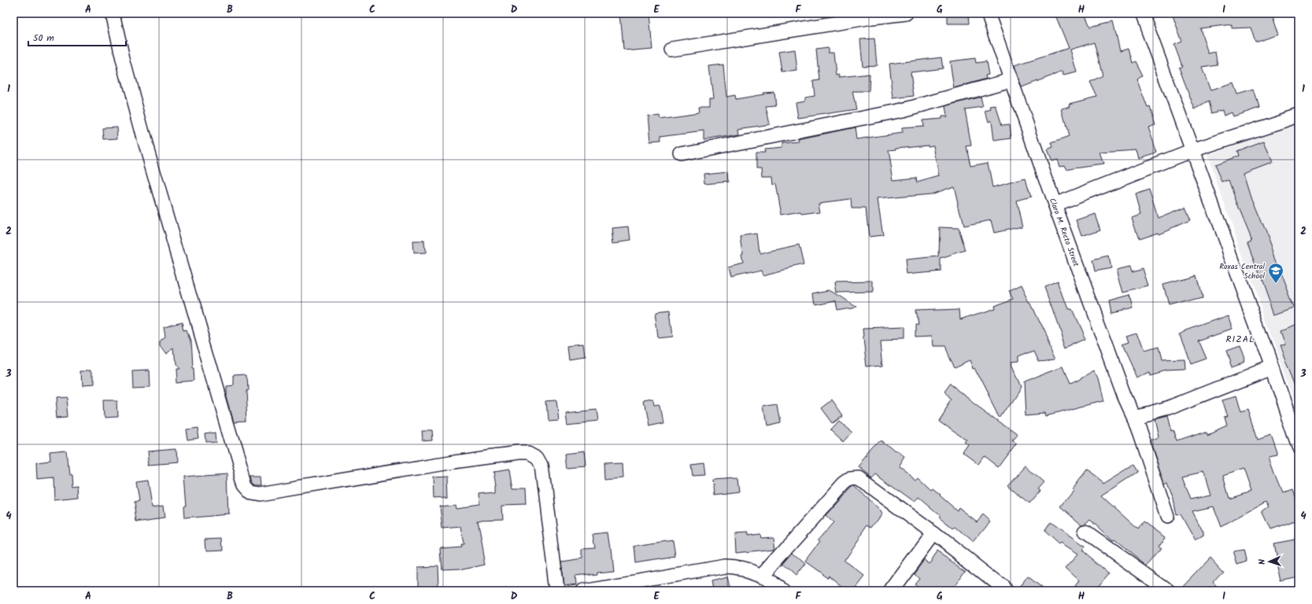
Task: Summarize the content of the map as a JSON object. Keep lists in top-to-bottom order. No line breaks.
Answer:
{"streets":{"street":["Claro M. Recto Street"]},"districts":["RIZAL"],"places":{"school or university":["Roxas Central School"]},"scale_bar":"50 m","north":"left","grid":{"columns":["A","B","C","D","E","F","G","H","I"],"rows":["1","2","3","4"]}}
